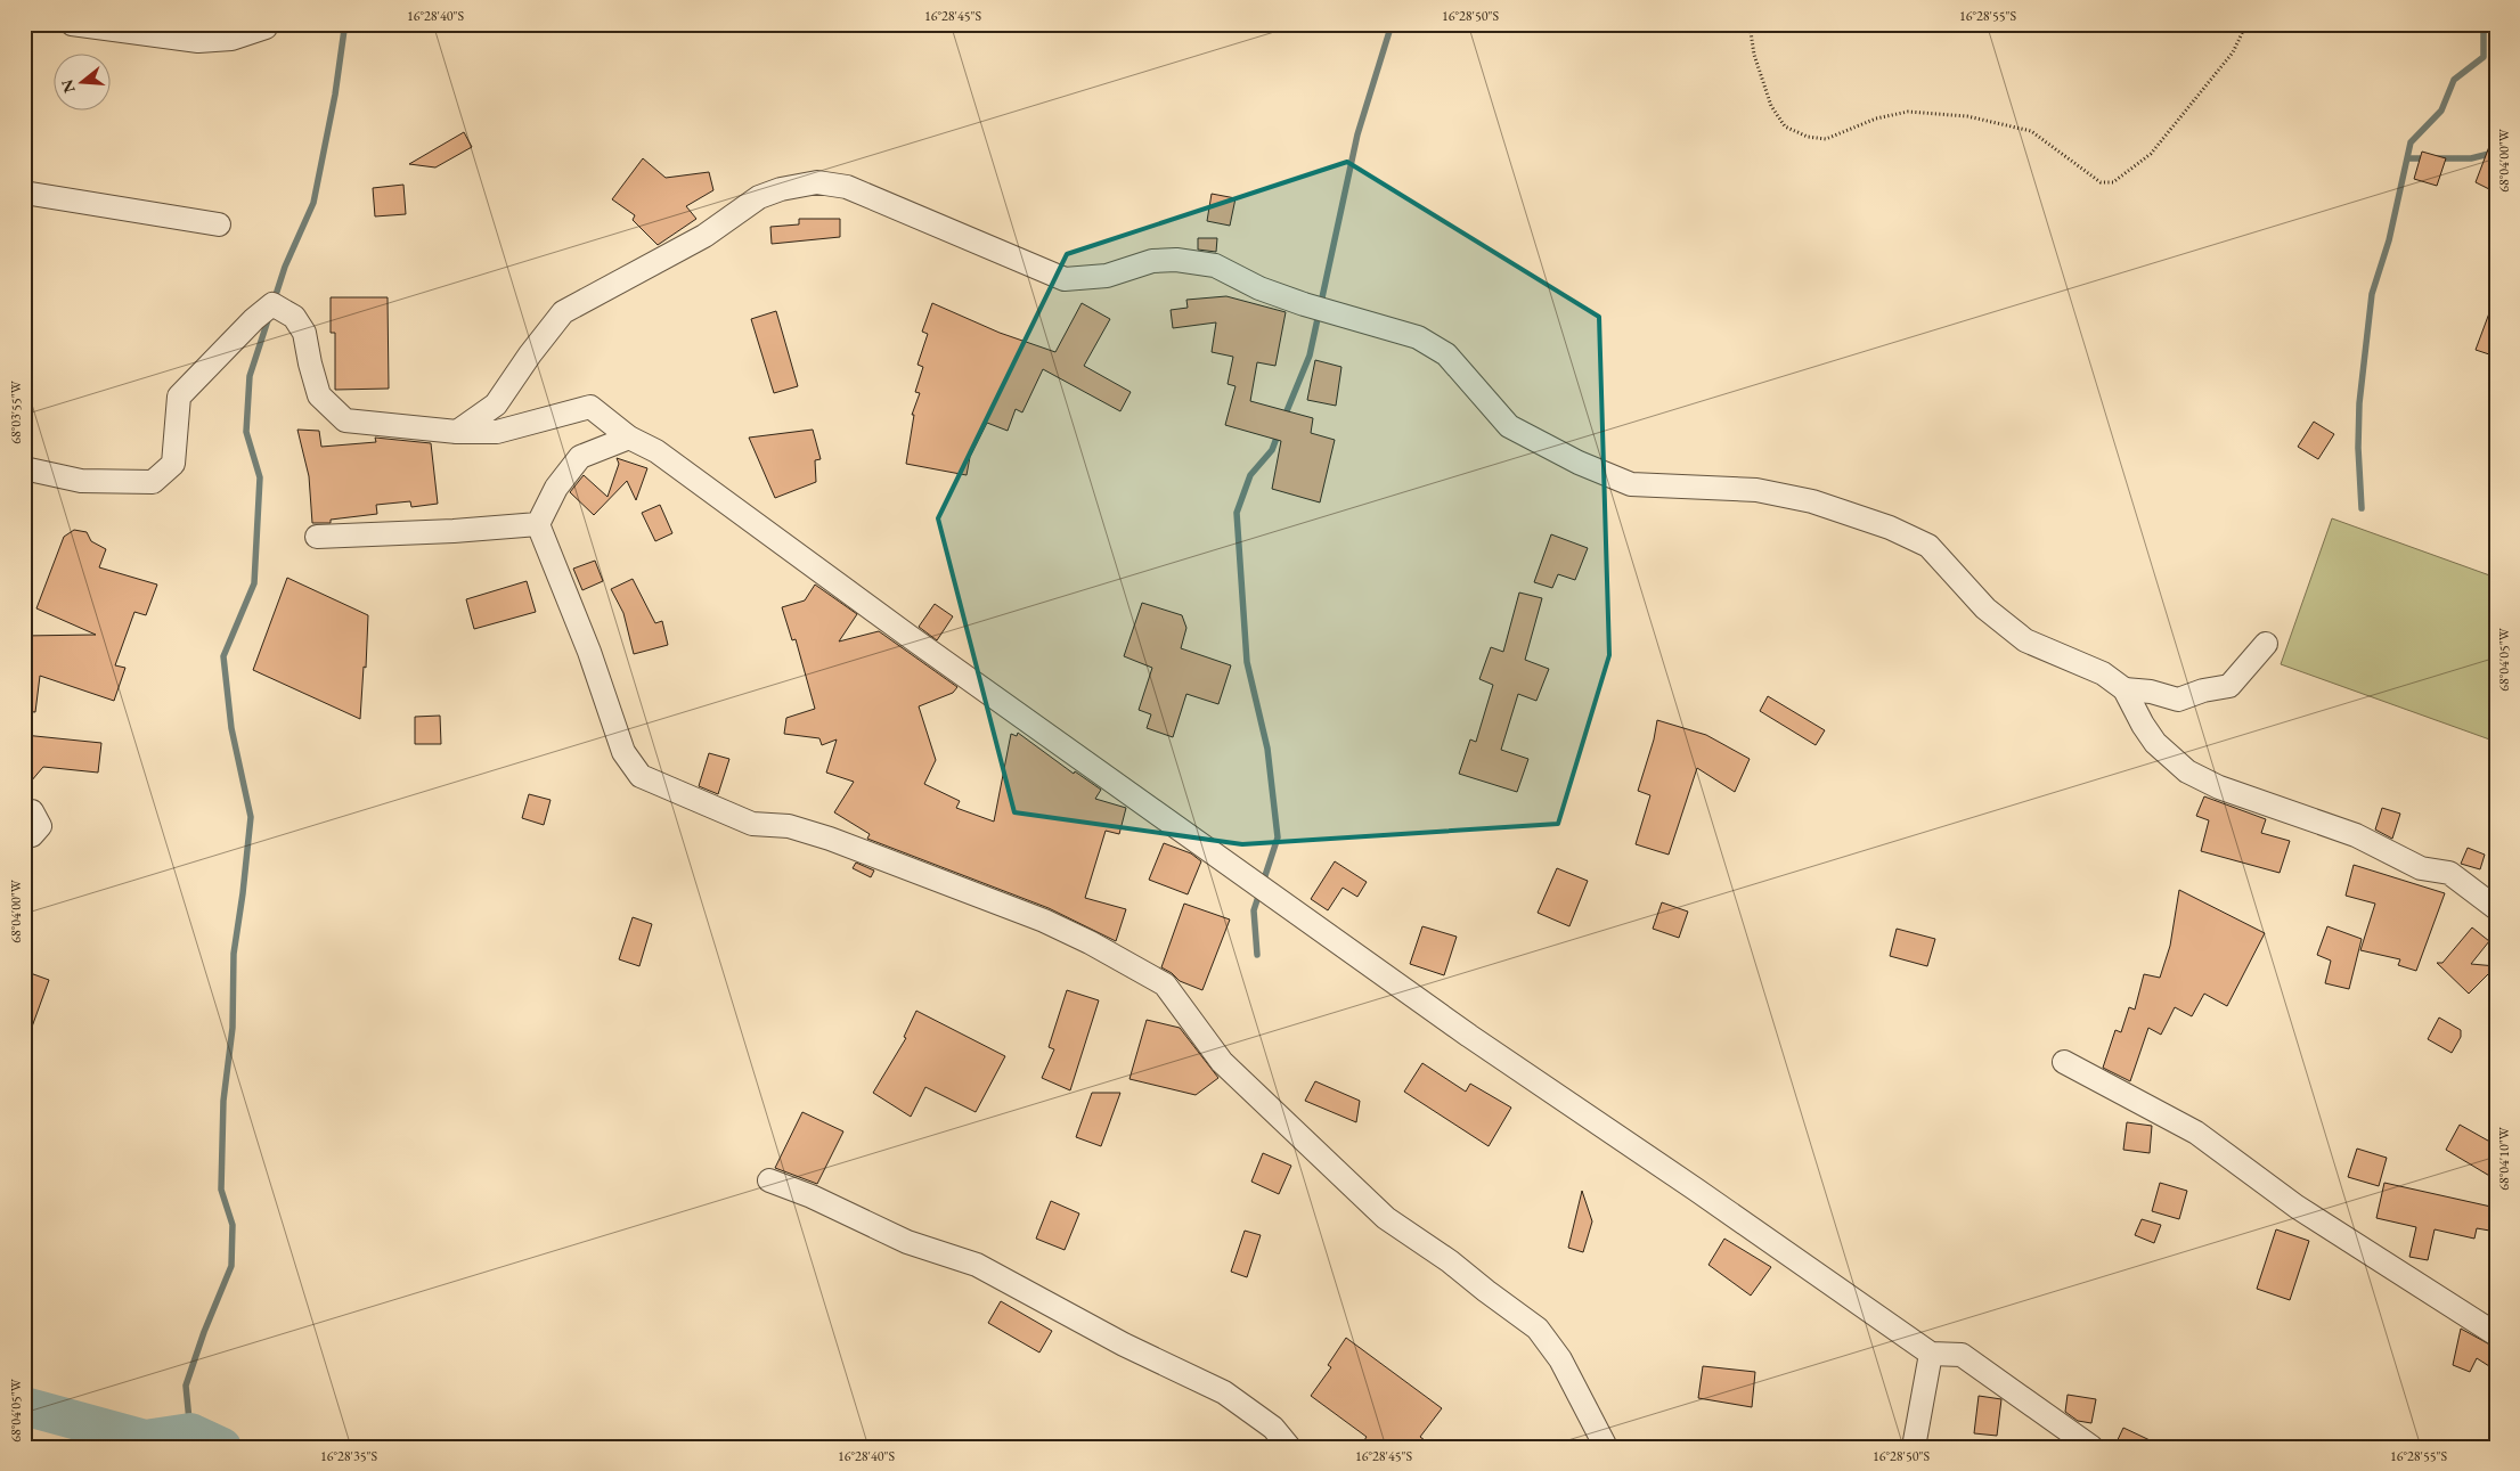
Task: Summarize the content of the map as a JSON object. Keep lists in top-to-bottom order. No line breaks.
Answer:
{"north":"left","coordinates":["16°28'40\"S","16°28'45\"S","16°28'50\"S","16°28'55\"S","68°04'00\"W","68°03'55\"W","68°04'05\"W","68°04'10\"W","16°28'35\"S"]}
